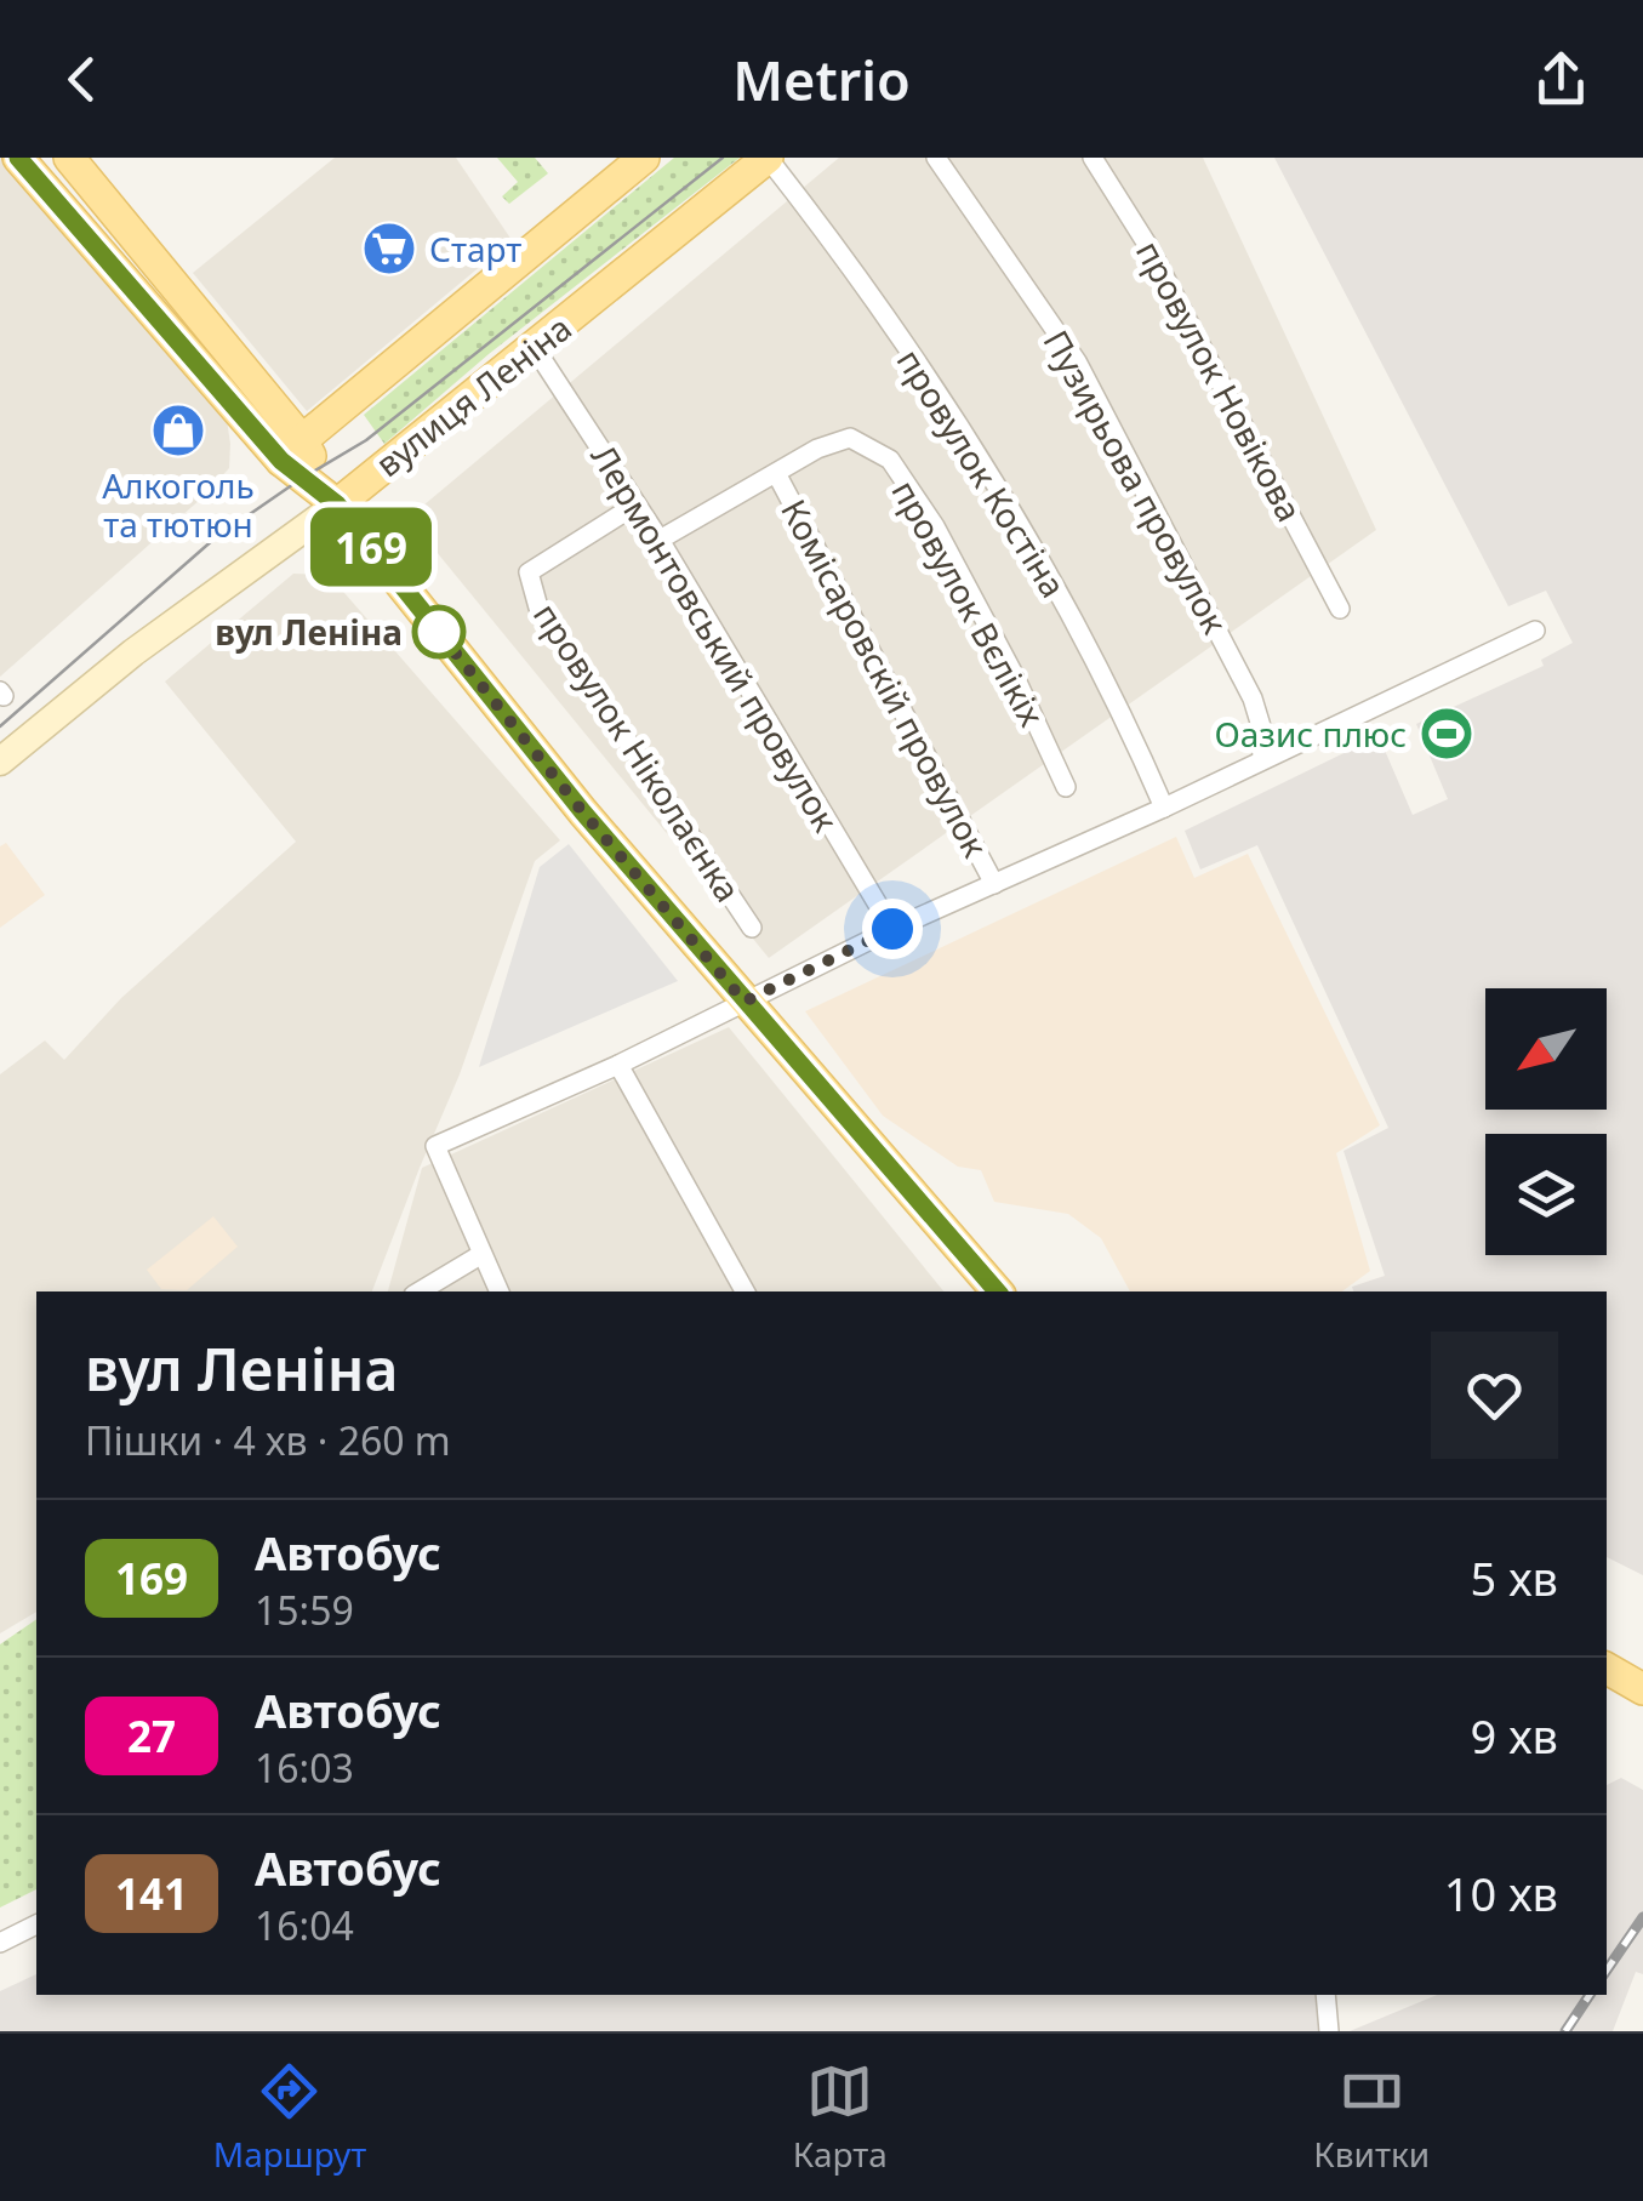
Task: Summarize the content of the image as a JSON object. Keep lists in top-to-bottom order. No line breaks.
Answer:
{"streets":{"main road":["вулиця Леніна"],"street":["провулок Новікова","провулок Костіна","Пузирьова провулок","провулок Вєлікіх","Лермонтовський провулок","Комісаровскій провулок","провулок Ніколаєнка"]},"crossings":[["вулиця Леніна","провулок Костіна"],["вулиця Леніна","Лермонтовський провулок"],["провулок Вєлікіх","Лермонтовський провулок"],["провулок Вєлікіх","Комісаровскій провулок"],["Лермонтовський провулок","провулок Ніколаєнка"]],"places":{"supermarket":["Старт"],"shop":["Алкоголь та тютюн"],"other":["вул Леніна"],"sports":["Оазис плюс"]},"lines":["bus line 169"],"north":"bottom left","page":{"header":"Metrio","on_map":"169","heading":["вул Леніна","Пішки · 4 хв · 260 m"],"list":[{"mark":"169","name":"Автобус","note":"15:59","value":"5 хв"},{"mark":"27","name":"Автобус","note":"16:03","value":"9 хв"},{"mark":"141","name":"Автобус","note":"16:04","value":"10 хв"}],"tabs":["Маршрут","Карта","Квитки"]}}
